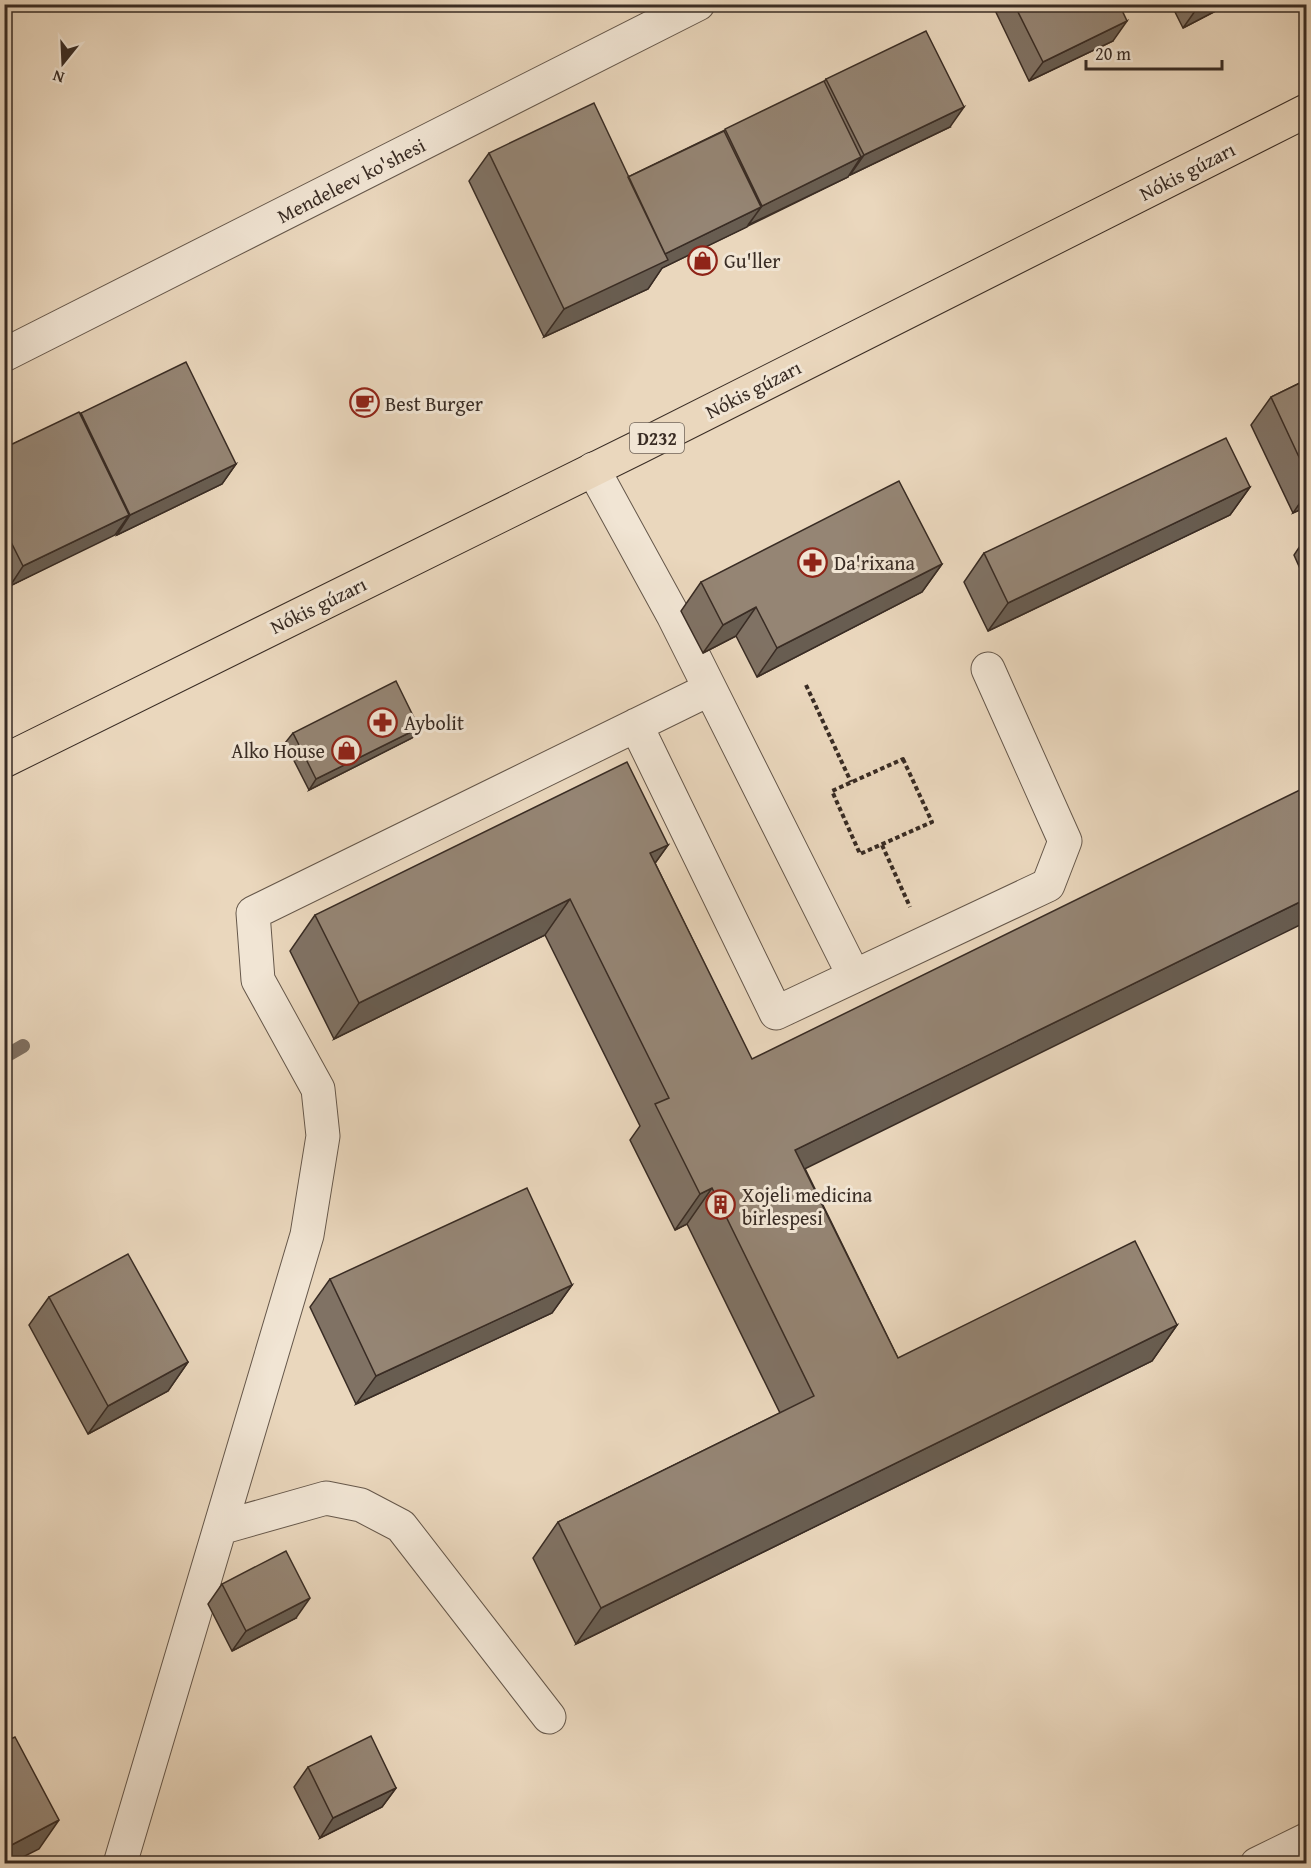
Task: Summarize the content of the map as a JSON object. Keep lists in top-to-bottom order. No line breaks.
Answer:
{"streets":{"main road":["Nókis gúzarı","D232"],"street":["Mendeleev ko'shesi"]},"places":{"shop":["Gu'ller","Alko House"],"cafe":["Best Burger"],"pharmacy":["Da'rixana","Aybolit"],"building":["Xojeli medicina birlespesi"]},"scale_bar":"20 m","north":"bottom"}
